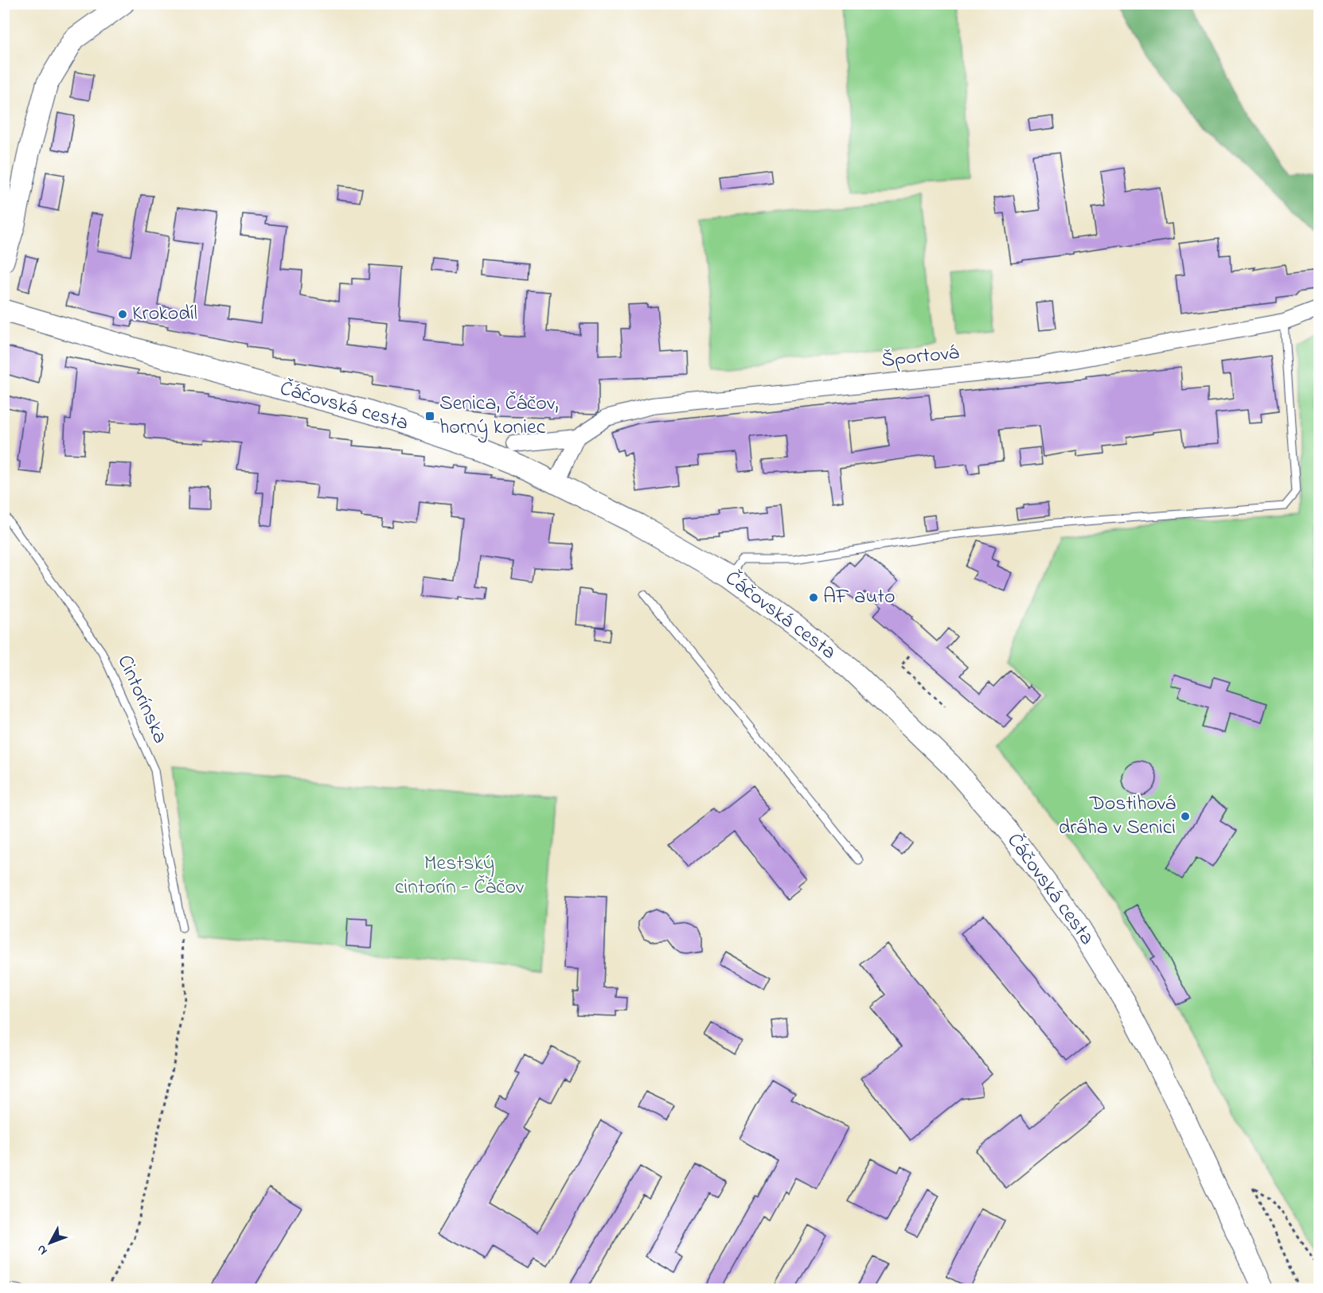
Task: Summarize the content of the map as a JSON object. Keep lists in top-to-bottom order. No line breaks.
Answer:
{"streets":{"main road":["Čáčovská cesta"],"street":["Športová"],"lane":["Cintorínska"]},"parks":["Mestský cintorín - Čáčov"],"places":{"other":["Krokodíl","AF auto","Dostihová dráha v Senici"],"transit":["Senica, Čáčov, horný koniec"]},"north":"bottom left"}
